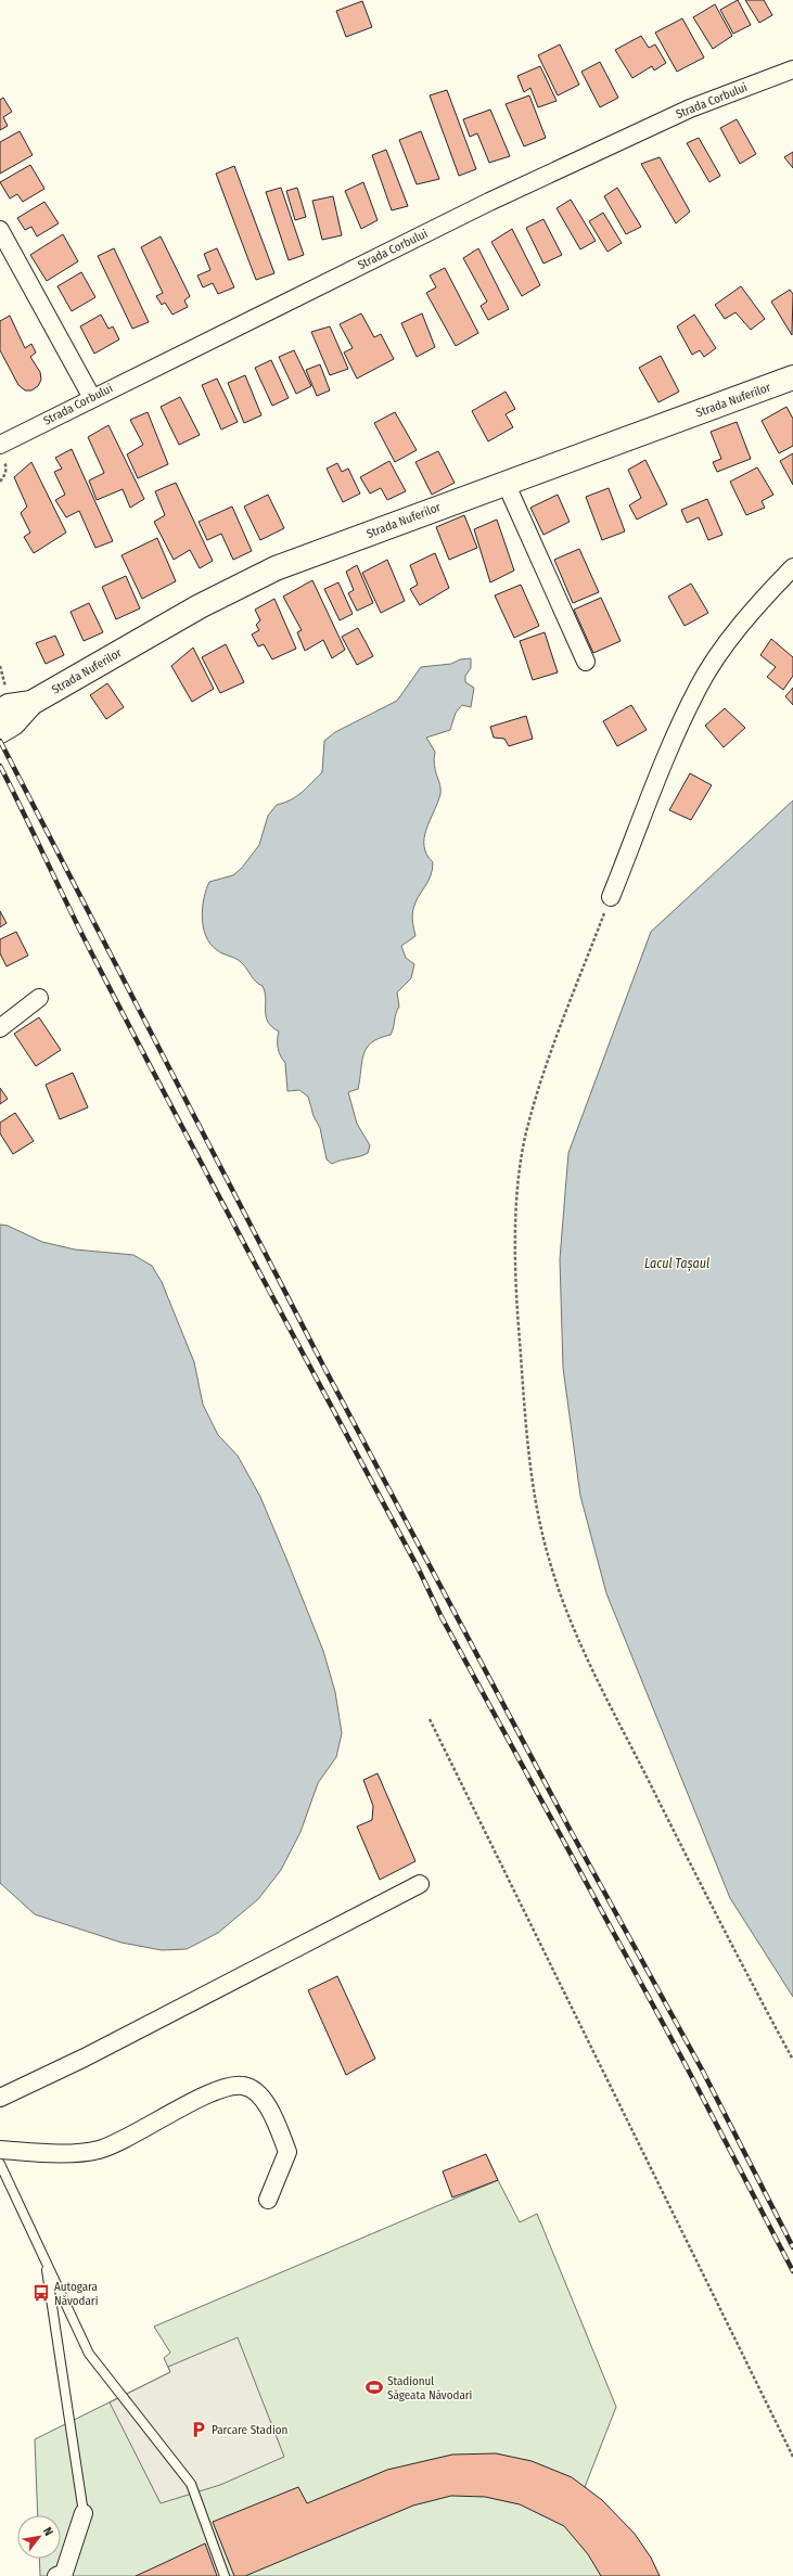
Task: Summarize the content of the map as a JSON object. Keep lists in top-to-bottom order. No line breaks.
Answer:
{"streets":{"street":["Strada Corbului","Strada Nuferilor"]},"water":["Lacul Tașaul"],"places":{"bus stop":["Autogara Năvodari"],"sports":["Stadionul Săgeata Năvodari"],"parking":["Parcare Stadion"]},"north":"top right"}
